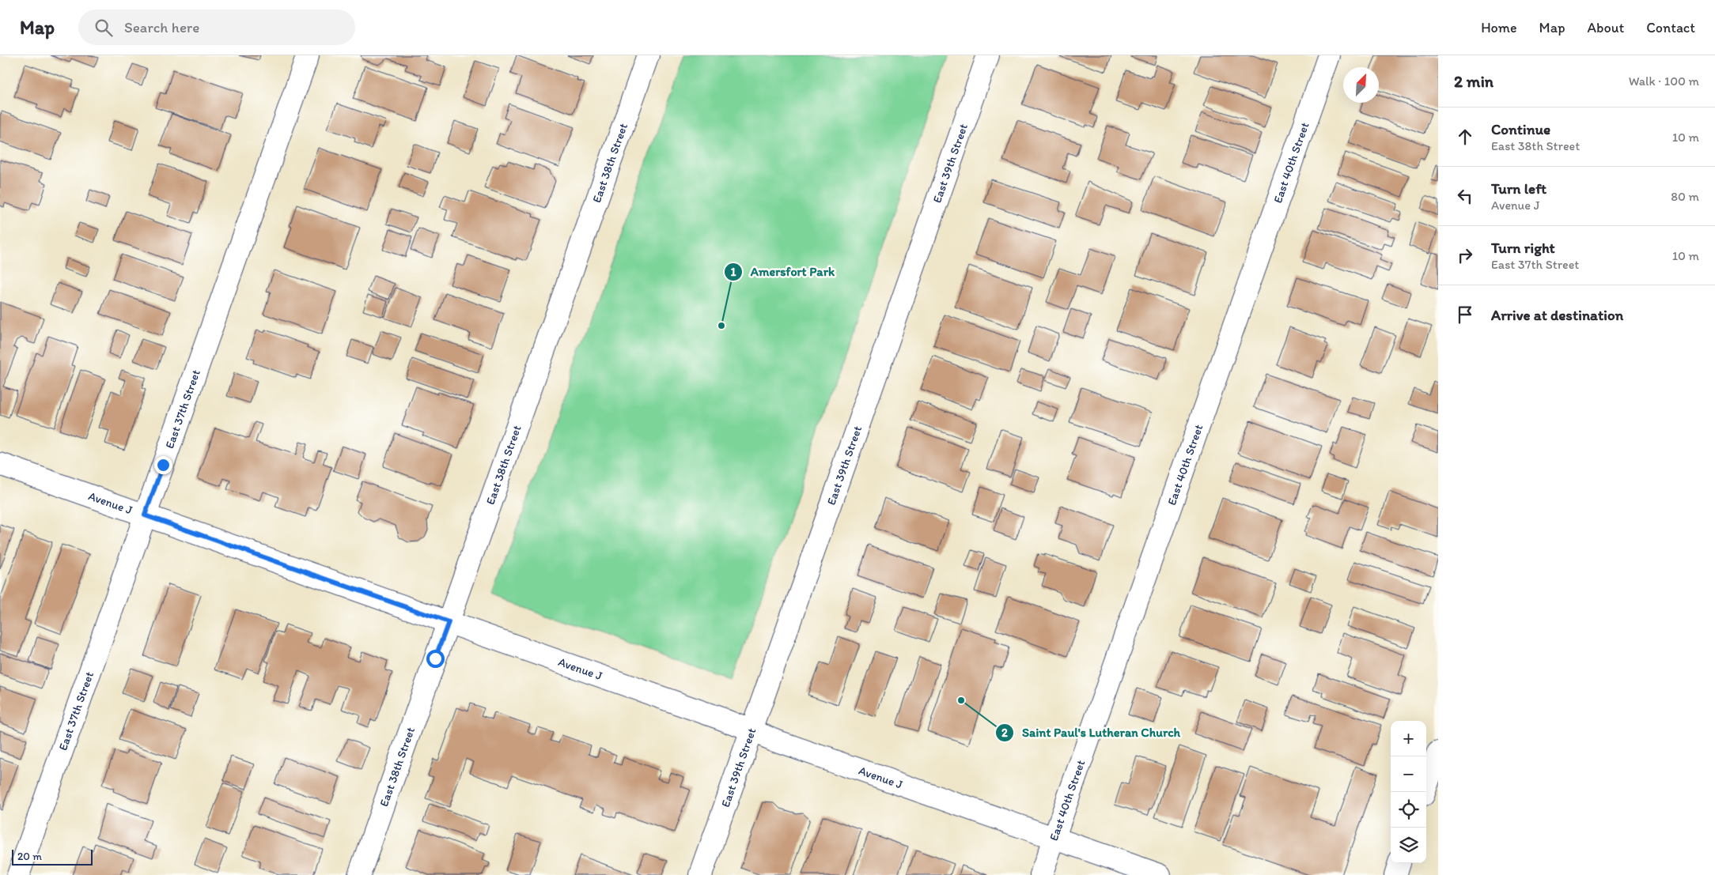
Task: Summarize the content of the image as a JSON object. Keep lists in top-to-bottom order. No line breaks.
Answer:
{"streets":{"street":["East 38th Street","East 39th Street","East 40th Street","East 37th Street","Avenue J"]},"crossings":[["East 38th Street","Avenue J"],["East 39th Street","Avenue J"],["East 40th Street","Avenue J"],["East 37th Street","Avenue J"]],"places":["Amersfort Park","Saint Paul's Lutheran Church"],"scale_bar":"20 m","north":"top right","page":{"header":"Map","search":"Search here","nav":["Home","Map","About","Contact"],"heading":["2 min","Walk · 100 m"],"list":[["Continue","East 38th Street","10 m"],["Turn left","Avenue J","80 m"],["Turn right","East 37th Street","10 m"],"Arrive at destination"],"map_buttons":["+","−"],"scale":"20 m"}}
